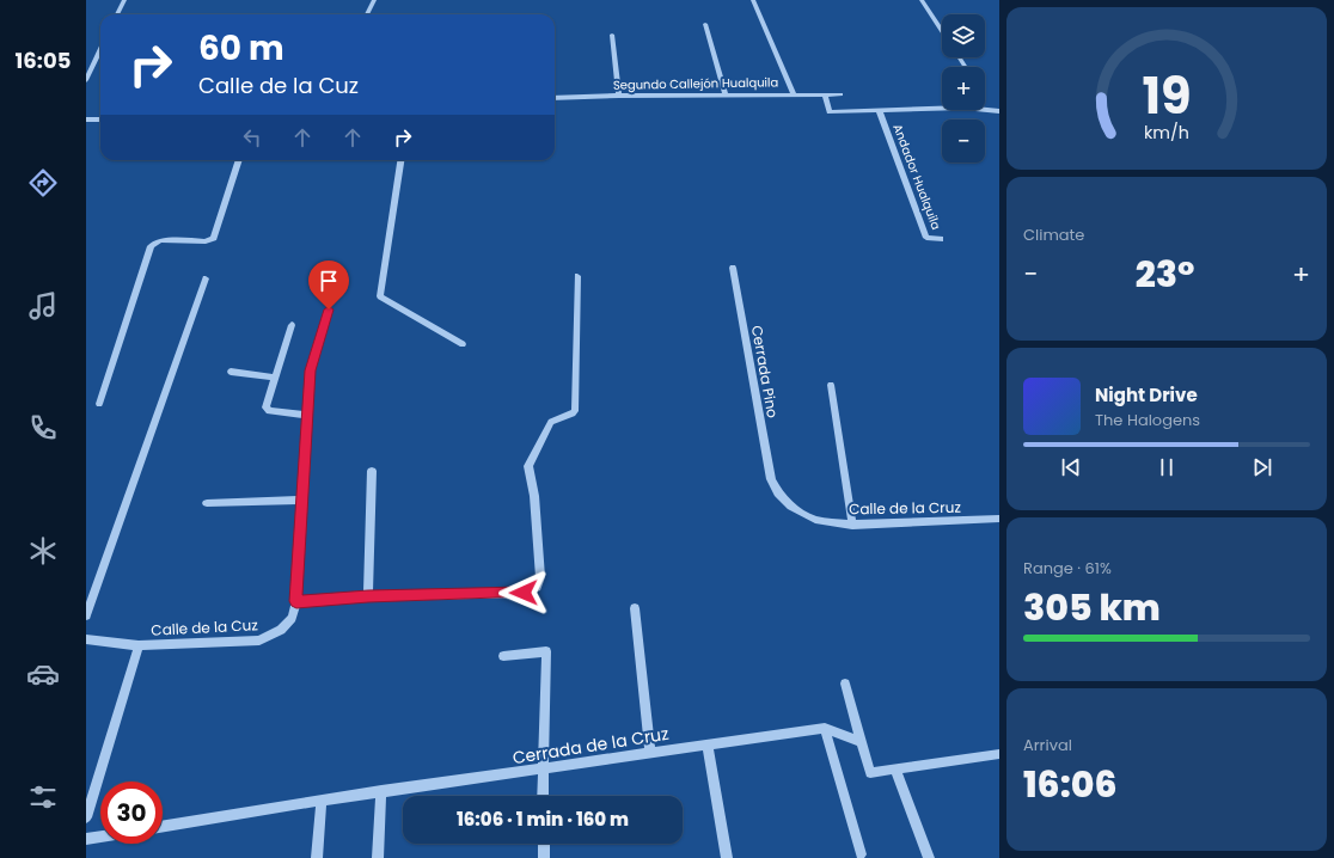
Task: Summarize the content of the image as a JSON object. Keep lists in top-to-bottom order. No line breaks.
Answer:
{"streets":{"street":["Segundo Callejón Hualquila","Andador Hualquila","Cerrada Pino","Calle de la Cruz","Calle de la Cuz","Cerrada de la Cruz"]},"crossings":[["Cerrada Pino","Calle de la Cruz"]],"page":{"tabs":"16:05","map_buttons":["+","−"],"turn":["60 m","Calle de la Cuz"],"tile":["Climate",["Range · 61%","305 km"],["Arrival","16:06"]],"heat":["−","23°","+"],"song":["Night Drive","The Halogens"],"limit":"30","trip":"16:06 · 1 min · 160 m","gauge":["19","km/h"]}}
